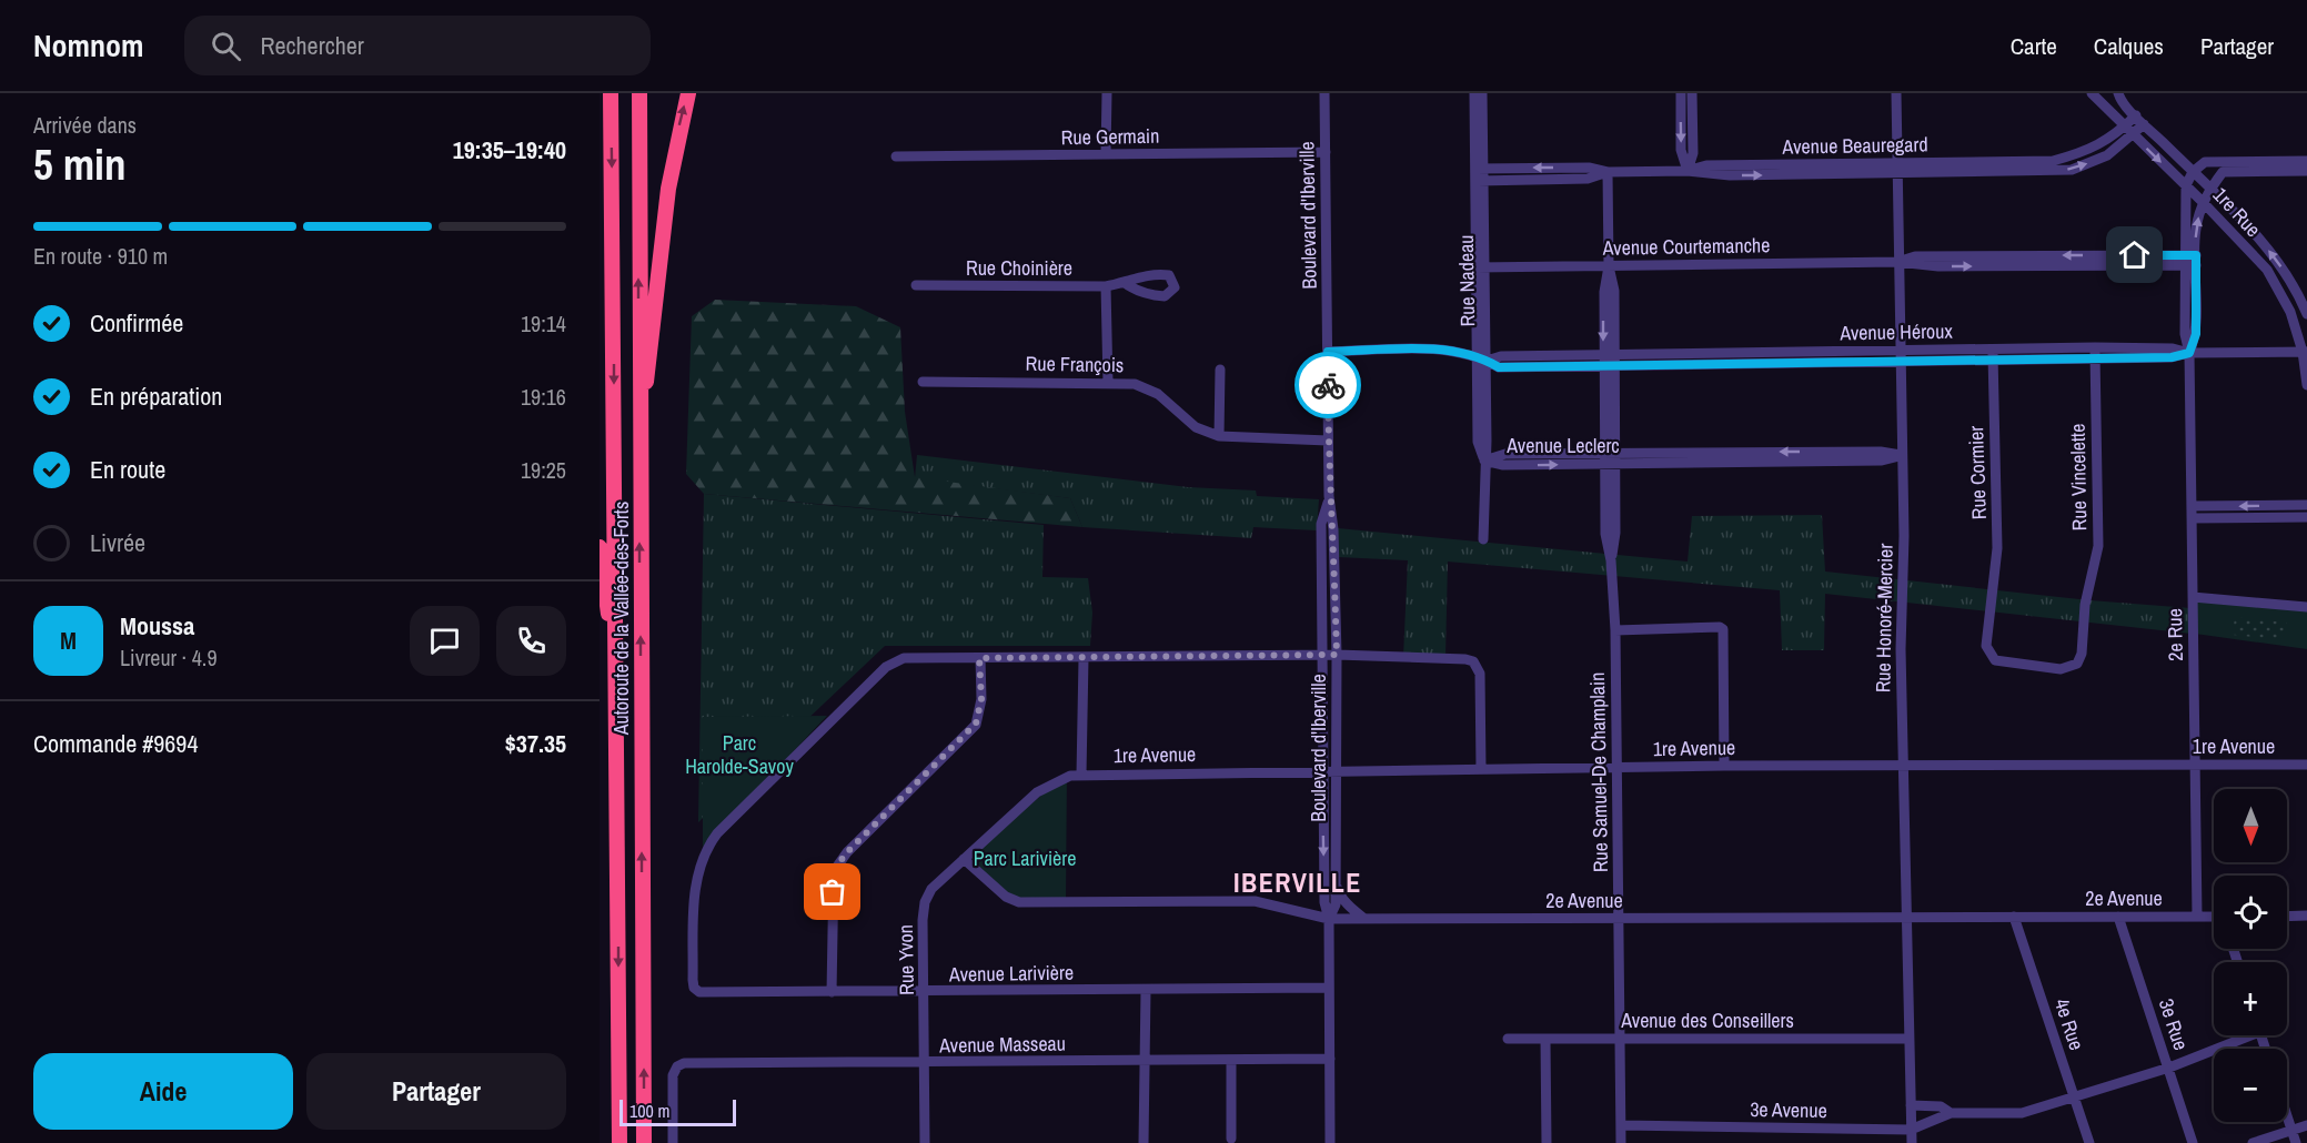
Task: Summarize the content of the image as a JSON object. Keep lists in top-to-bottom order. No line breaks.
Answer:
{"streets":{"highway":["Autoroute de la Vallée-des-Forts"],"street":["Rue Germain","Avenue Beauregard","1re Rue","Boulevard d'Iberville","Avenue Courtemanche","Rue Choinière","Rue Nadeau","Avenue Héroux","Rue François","Avenue Leclerc","Rue Cormier","Rue Vincelette","Rue Honoré-Mercier","2e Rue","1re Avenue","Rue Samuel-De Champlain","2e Avenue","Rue Yvon","Avenue Larivière","Avenue des Conseillers","4e Rue","3e Rue","Avenue Masseau","3e Avenue"]},"crossings":[["Rue Germain","Boulevard d'Iberville"],["Avenue Beauregard","1re Rue"],["Avenue Beauregard","Rue Nadeau"],["Avenue Beauregard","Rue Honoré-Mercier"],["Avenue Beauregard","Rue Samuel-De Champlain"],["1re Rue","Avenue Héroux"],["1re Rue","2e Rue"],["Boulevard d'Iberville","Avenue Héroux"],["Boulevard d'Iberville","Rue François"],["Boulevard d'Iberville","1re Avenue"],["Boulevard d'Iberville","2e Avenue"],["Boulevard d'Iberville","Avenue Larivière"],["Boulevard d'Iberville","Avenue Masseau"],["Avenue Courtemanche","Rue Nadeau"],["Avenue Courtemanche","Rue Honoré-Mercier"],["Avenue Courtemanche","2e Rue"],["Avenue Courtemanche","Rue Samuel-De Champlain"],["Rue Nadeau","Avenue Héroux"],["Rue Nadeau","Avenue Leclerc"],["Avenue Héroux","Rue Cormier"],["Avenue Héroux","Rue Vincelette"],["Avenue Héroux","Rue Honoré-Mercier"],["Avenue Héroux","2e Rue"],["Avenue Héroux","Rue Samuel-De Champlain"],["Avenue Leclerc","Rue Honoré-Mercier"],["Avenue Leclerc","Rue Samuel-De Champlain"],["Rue Cormier","Rue Vincelette"],["Rue Honoré-Mercier","1re Avenue"],["Rue Honoré-Mercier","2e Avenue"],["Rue Honoré-Mercier","Avenue des Conseillers"],["Rue Honoré-Mercier","3e Avenue"],["2e Rue","1re Avenue"],["2e Rue","2e Avenue"],["1re Avenue","Rue Samuel-De Champlain"],["1re Avenue","Rue Yvon"],["Rue Samuel-De Champlain","2e Avenue"],["Rue Samuel-De Champlain","Avenue des Conseillers"],["Rue Samuel-De Champlain","3e Avenue"],["2e Avenue","Rue Yvon"],["2e Avenue","4e Rue"],["2e Avenue","3e Rue"],["Rue Yvon","Avenue Larivière"],["Rue Yvon","Avenue Masseau"],["4e Rue","3e Avenue"],["3e Rue","3e Avenue"]],"districts":["IBERVILLE"],"parks":["Parc Harolde-Savoy","Parc Larivière"],"scale_bar":"100 m","north":"bottom","page":{"header":"Nomnom","search":"Rechercher","nav":["Carte","Calques","Partager"],"heading":["5 min","Arrivée dans","19:35–19:40"],"panel":["Moussa","Livreur · 4.9","Commande #9694","$37.35"],"bar":"En route · 910 m","list":[["Confirmée","19:14"],["En préparation","19:16"],["En route","19:25"],"Livrée"],"round":"M","map_buttons":["+","−"],"buttons":["Aide","Partager"],"scale":"100 m"}}
